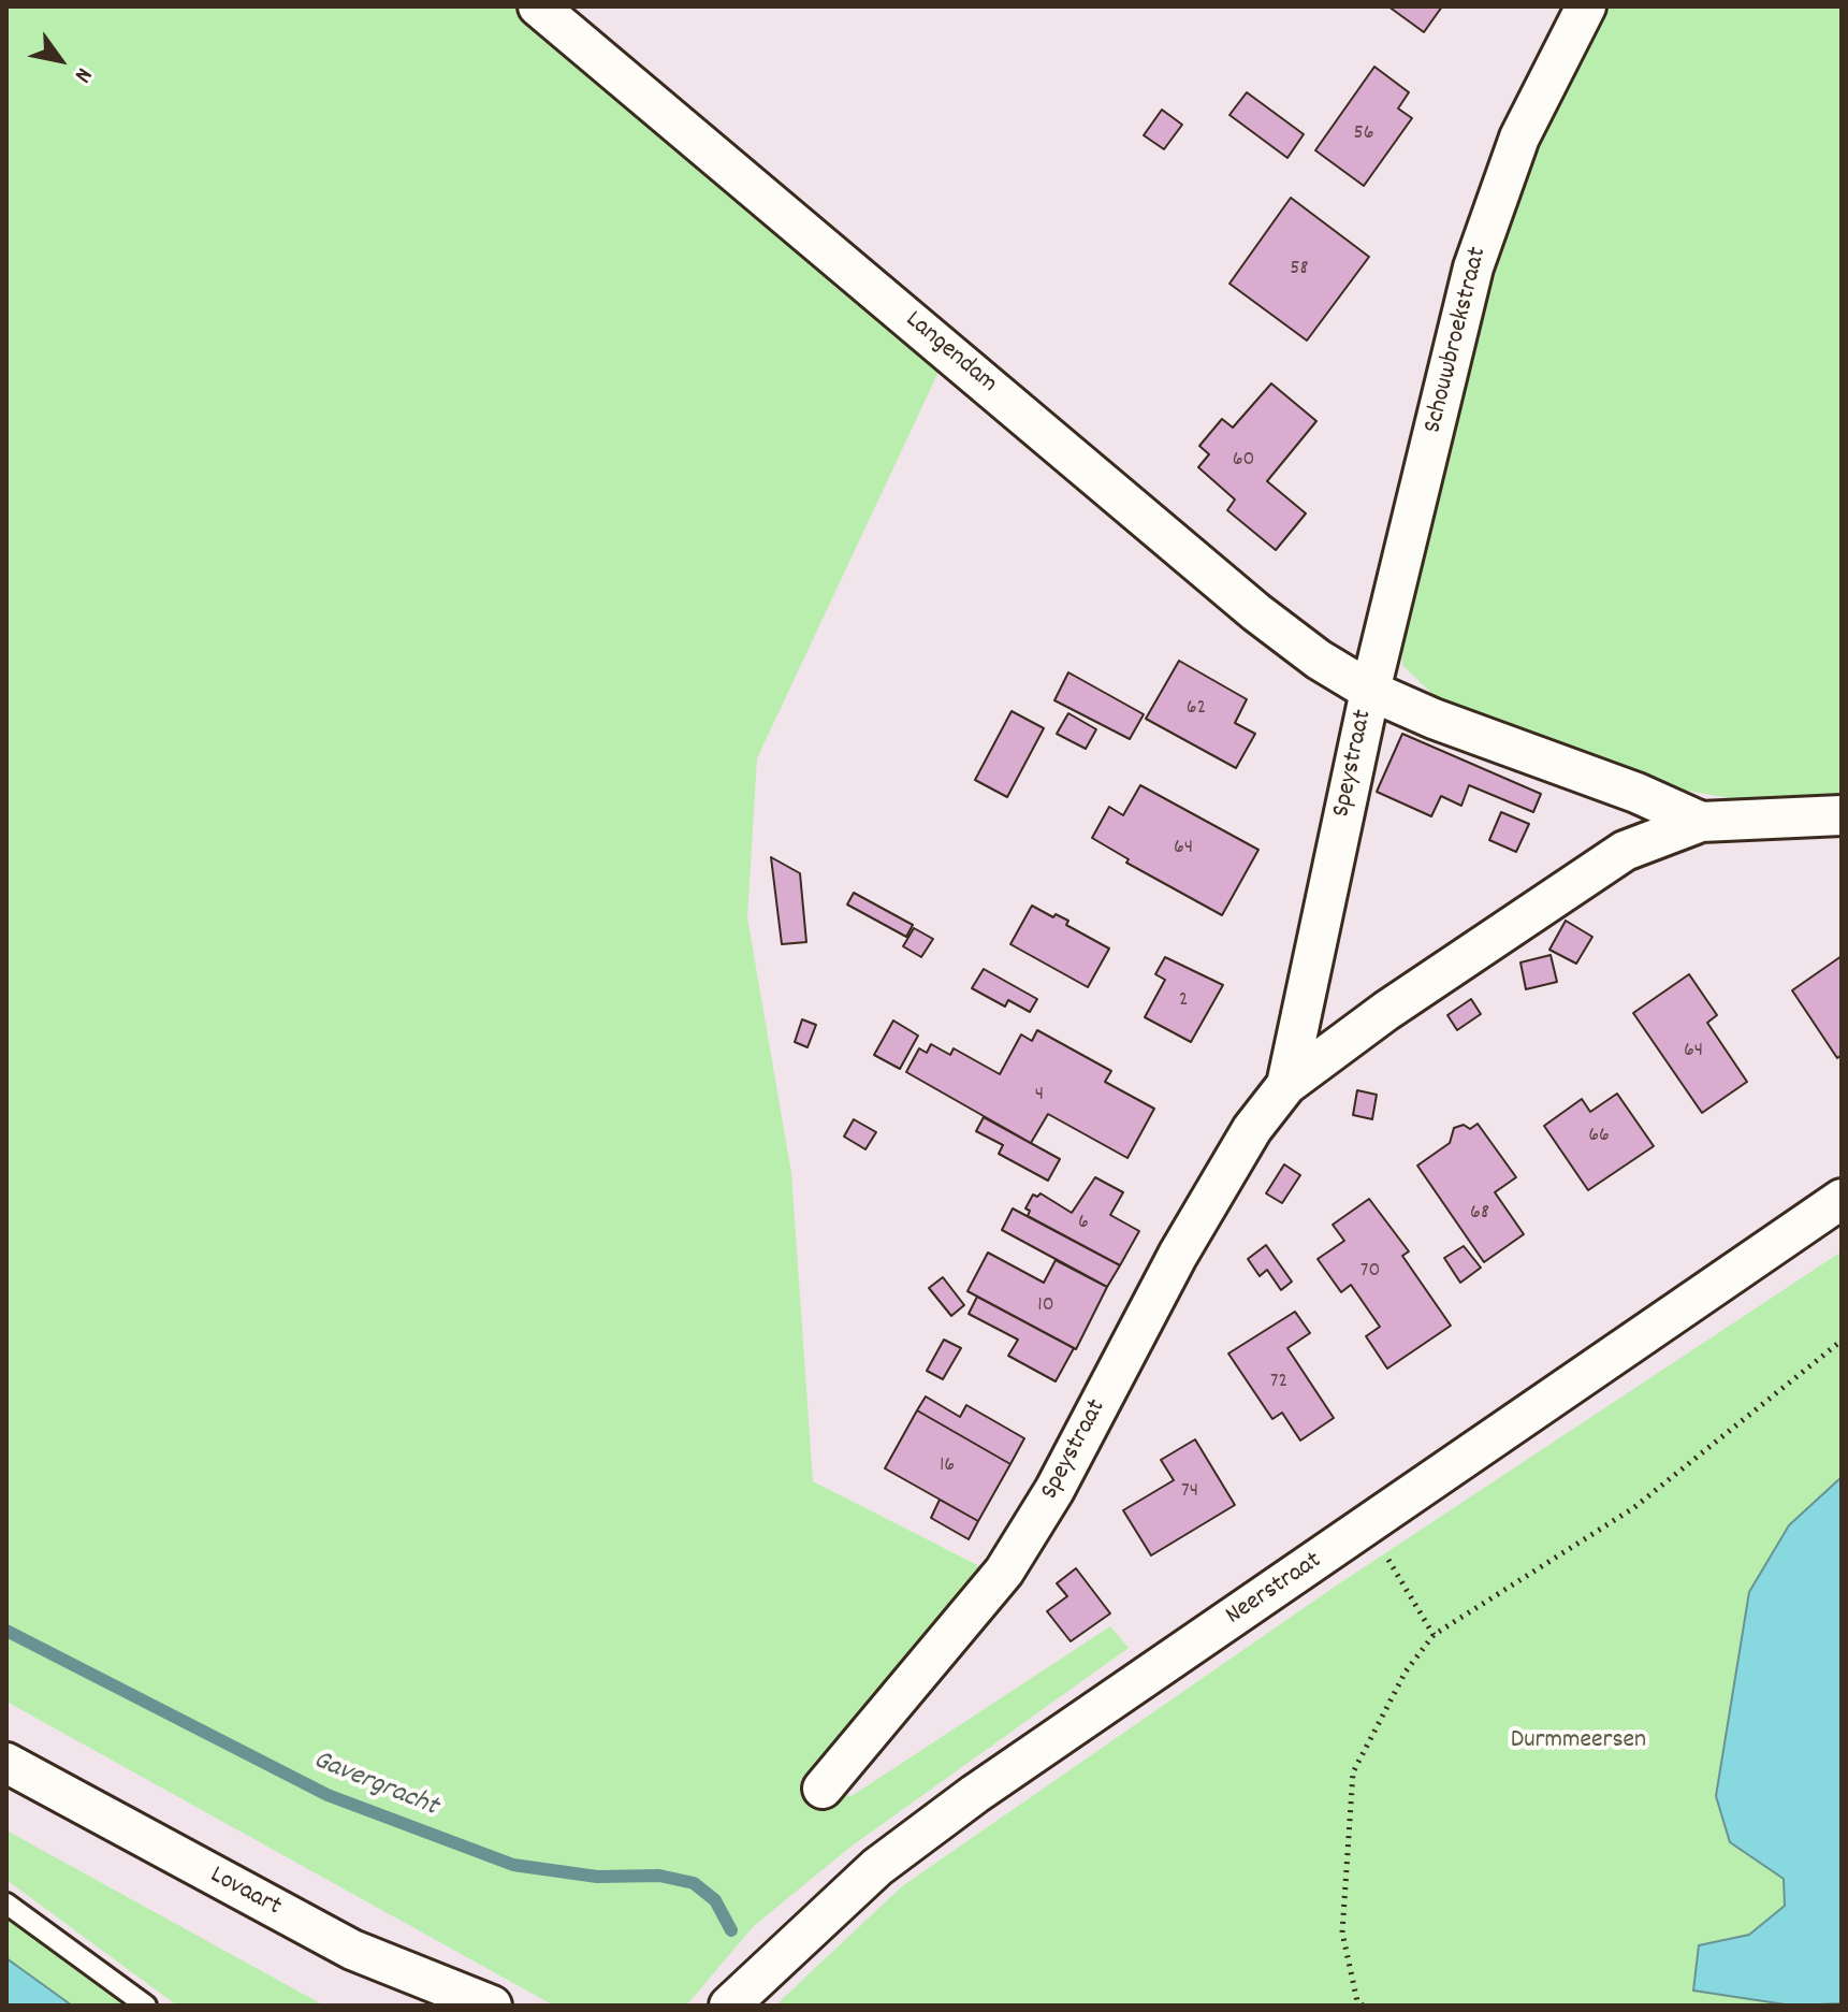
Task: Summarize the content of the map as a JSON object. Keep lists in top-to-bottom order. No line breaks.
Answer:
{"streets":{"street":["Schouwbroekstraat","Langendam","Speystraat","Neerstraat","Lovaart"]},"crossings":[["Schouwbroekstraat","Langendam"],["Schouwbroekstraat","Speystraat"],["Langendam","Speystraat"]],"water":["Gavergracht"],"parks":["Durmmeersen"],"house_numbers":["56","58","60","62","64","2","64","4","66","68","6","70","10","72","16","74"],"north":"bottom right"}
